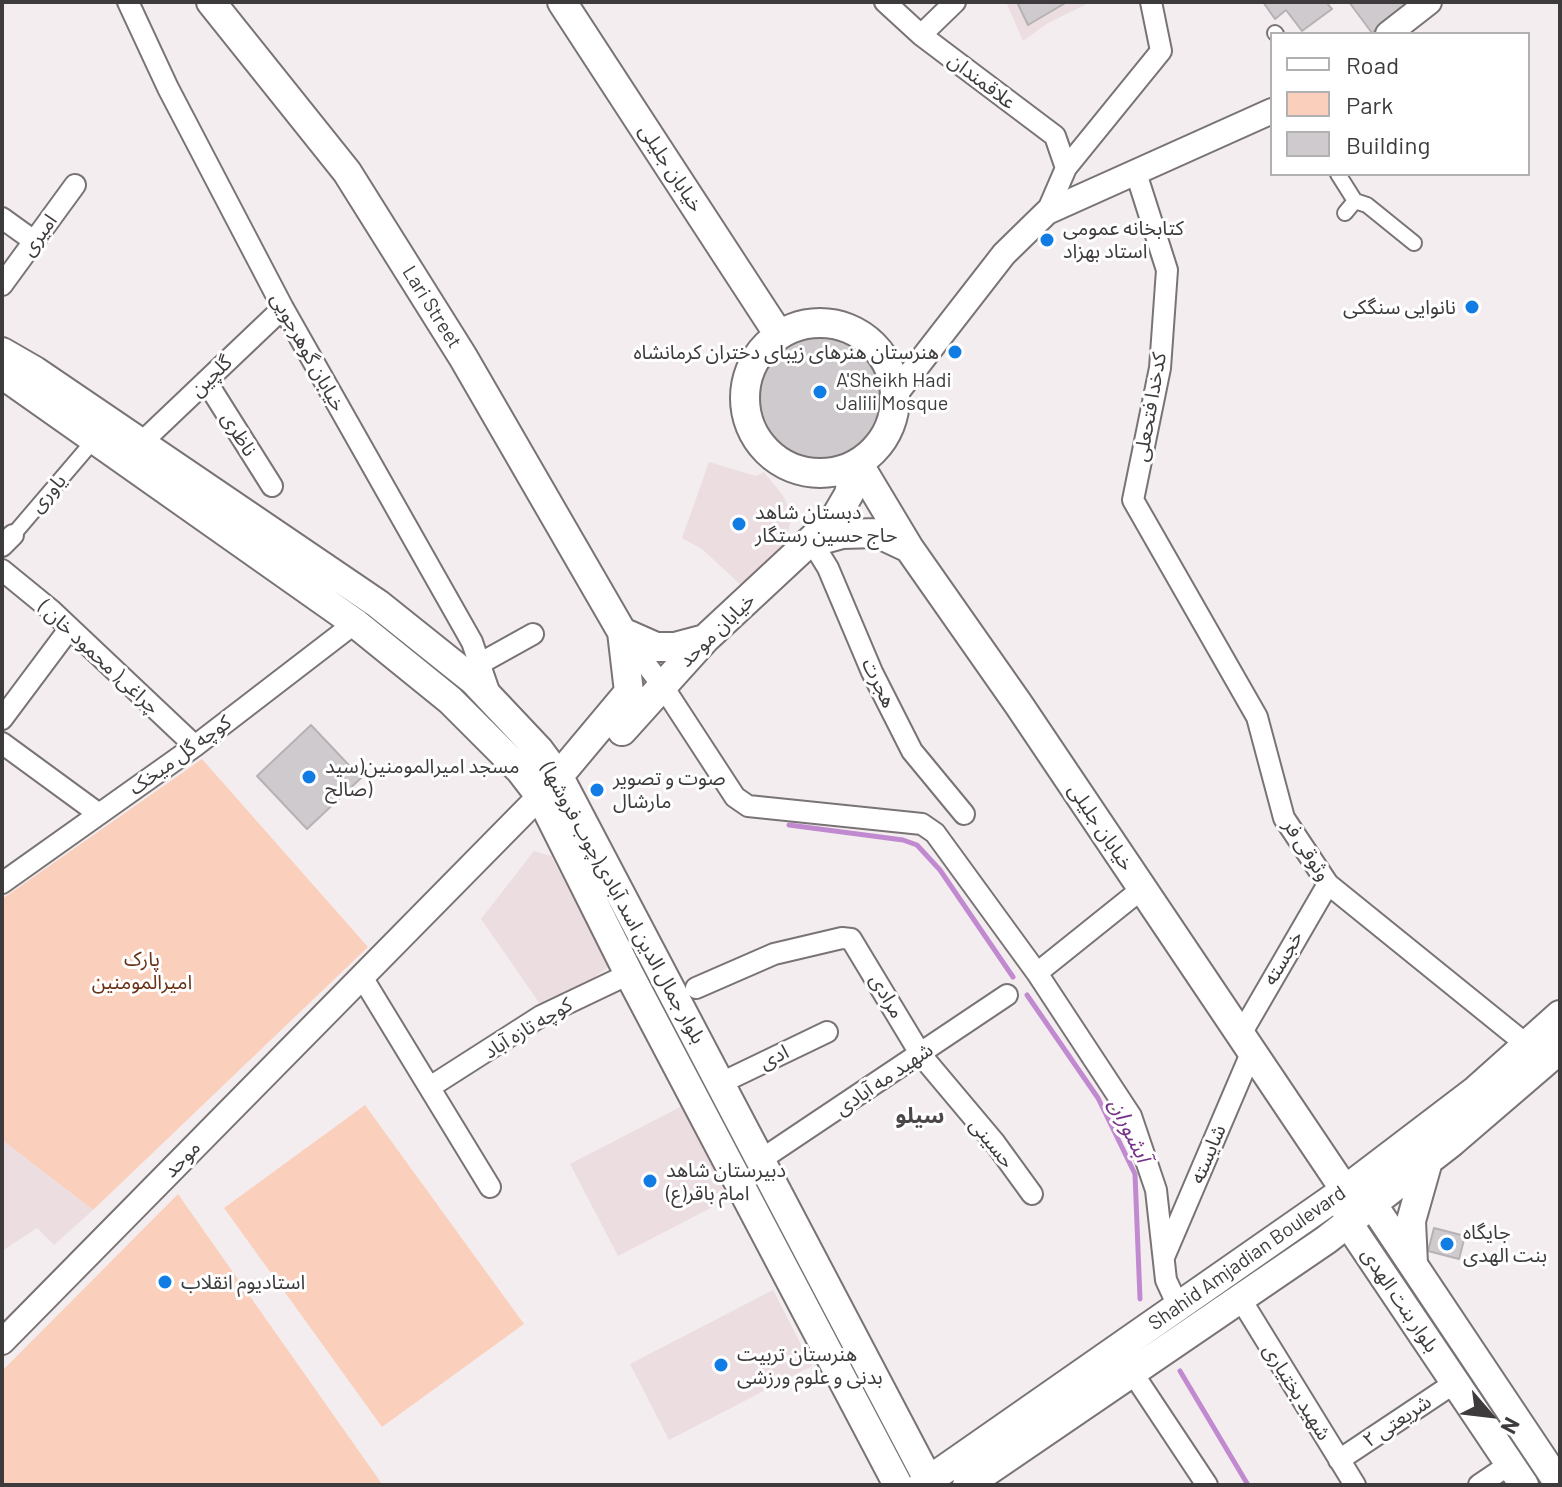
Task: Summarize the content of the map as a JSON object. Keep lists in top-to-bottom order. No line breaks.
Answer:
{"streets":{"main road":["خیابان جلیلی","Lari Street","خیابان موحد","بلوار جمال الدین اسد آبادی(چوب فروشها)","Shahid Amjadian Boulevard","بلوار بنت الهدی"],"street":["علاقمندان","امیری","خیابان گوهرجویی","گلچین","کدخدا فتحعلی","ناظری","یاوری","چراغی( محمود خان )","هجرت","کوچه گل میخک","وثوقی فر","خجسته","مرادی","کوچه تازه آباد","ادی","شهید مه آبادی","حسینی","شایسته","موحد","شهید بختیاری","شریعتی ۲"]},"crossings":[["خیابان جلیلی","خیابان موحد"],["خیابان جلیلی","خجسته"],["خیابان جلیلی","شایسته"],["خیابان جلیلی","Shahid Amjadian Boulevard"],["خیابان جلیلی","بلوار بنت الهدی"],["Lari Street","خیابان موحد"],["Lari Street","بلوار جمال الدین اسد آبادی(چوب فروشها)"],["Lari Street","موحد"],["خیابان گوهرجویی","گلچین"],["خیابان گوهرجویی","بلوار جمال الدین اسد آبادی(چوب فروشها)"],["گلچین","ناظری"],["گلچین","بلوار جمال الدین اسد آبادی(چوب فروشها)"],["کدخدا فتحعلی","وثوقی فر"],["یاوری","بلوار جمال الدین اسد آبادی(چوب فروشها)"],["خیابان موحد","هجرت"],["خیابان موحد","بلوار جمال الدین اسد آبادی(چوب فروشها)"],["خیابان موحد","موحد"],["چراغی( محمود خان )","کوچه گل میخک"],["کوچه گل میخک","بلوار جمال الدین اسد آبادی(چوب فروشها)"],["وثوقی فر","خجسته"],["وثوقی فر","Shahid Amjadian Boulevard"],["بلوار جمال الدین اسد آبادی(چوب فروشها)","کوچه تازه آباد"],["بلوار جمال الدین اسد آبادی(چوب فروشها)","ادی"],["بلوار جمال الدین اسد آبادی(چوب فروشها)","شهید مه آبادی"],["بلوار جمال الدین اسد آبادی(چوب فروشها)","موحد"],["بلوار جمال الدین اسد آبادی(چوب فروشها)","Shahid Amjadian Boulevard"],["خجسته","شایسته"],["مرادی","شهید مه آبادی"],["مرادی","حسینی"],["شهید مه آبادی","حسینی"],["Shahid Amjadian Boulevard","بلوار بنت الهدی"],["Shahid Amjadian Boulevard","شهید بختیاری"],["بلوار بنت الهدی","شریعتی ۲"],["شهید بختیاری","شریعتی ۲"]],"districts":["سیلو"],"water":["آبشوران"],"parks":["پارک امیرالمومنین"],"places":["کتابخانه عمومی استاد بهزاد","نانوایی سنگکی","هنرستان هنرهای زیبای دختران کرمانشاه","A'Sheikh Hadi Jalili Mosque","دبستان شاهد حاج حسین رستگار","مسجد امیرالمومنین(سید صالح)","صوت و تصویر مارشال","دبیرستان شاهد امام باقر(ع)","جایگاه بنت الهدی","استادیوم انقلاب","هنرستان تربیت بدنی و علوم ورزشی"],"legend":["Road","Park","Building"],"north":"bottom right"}
